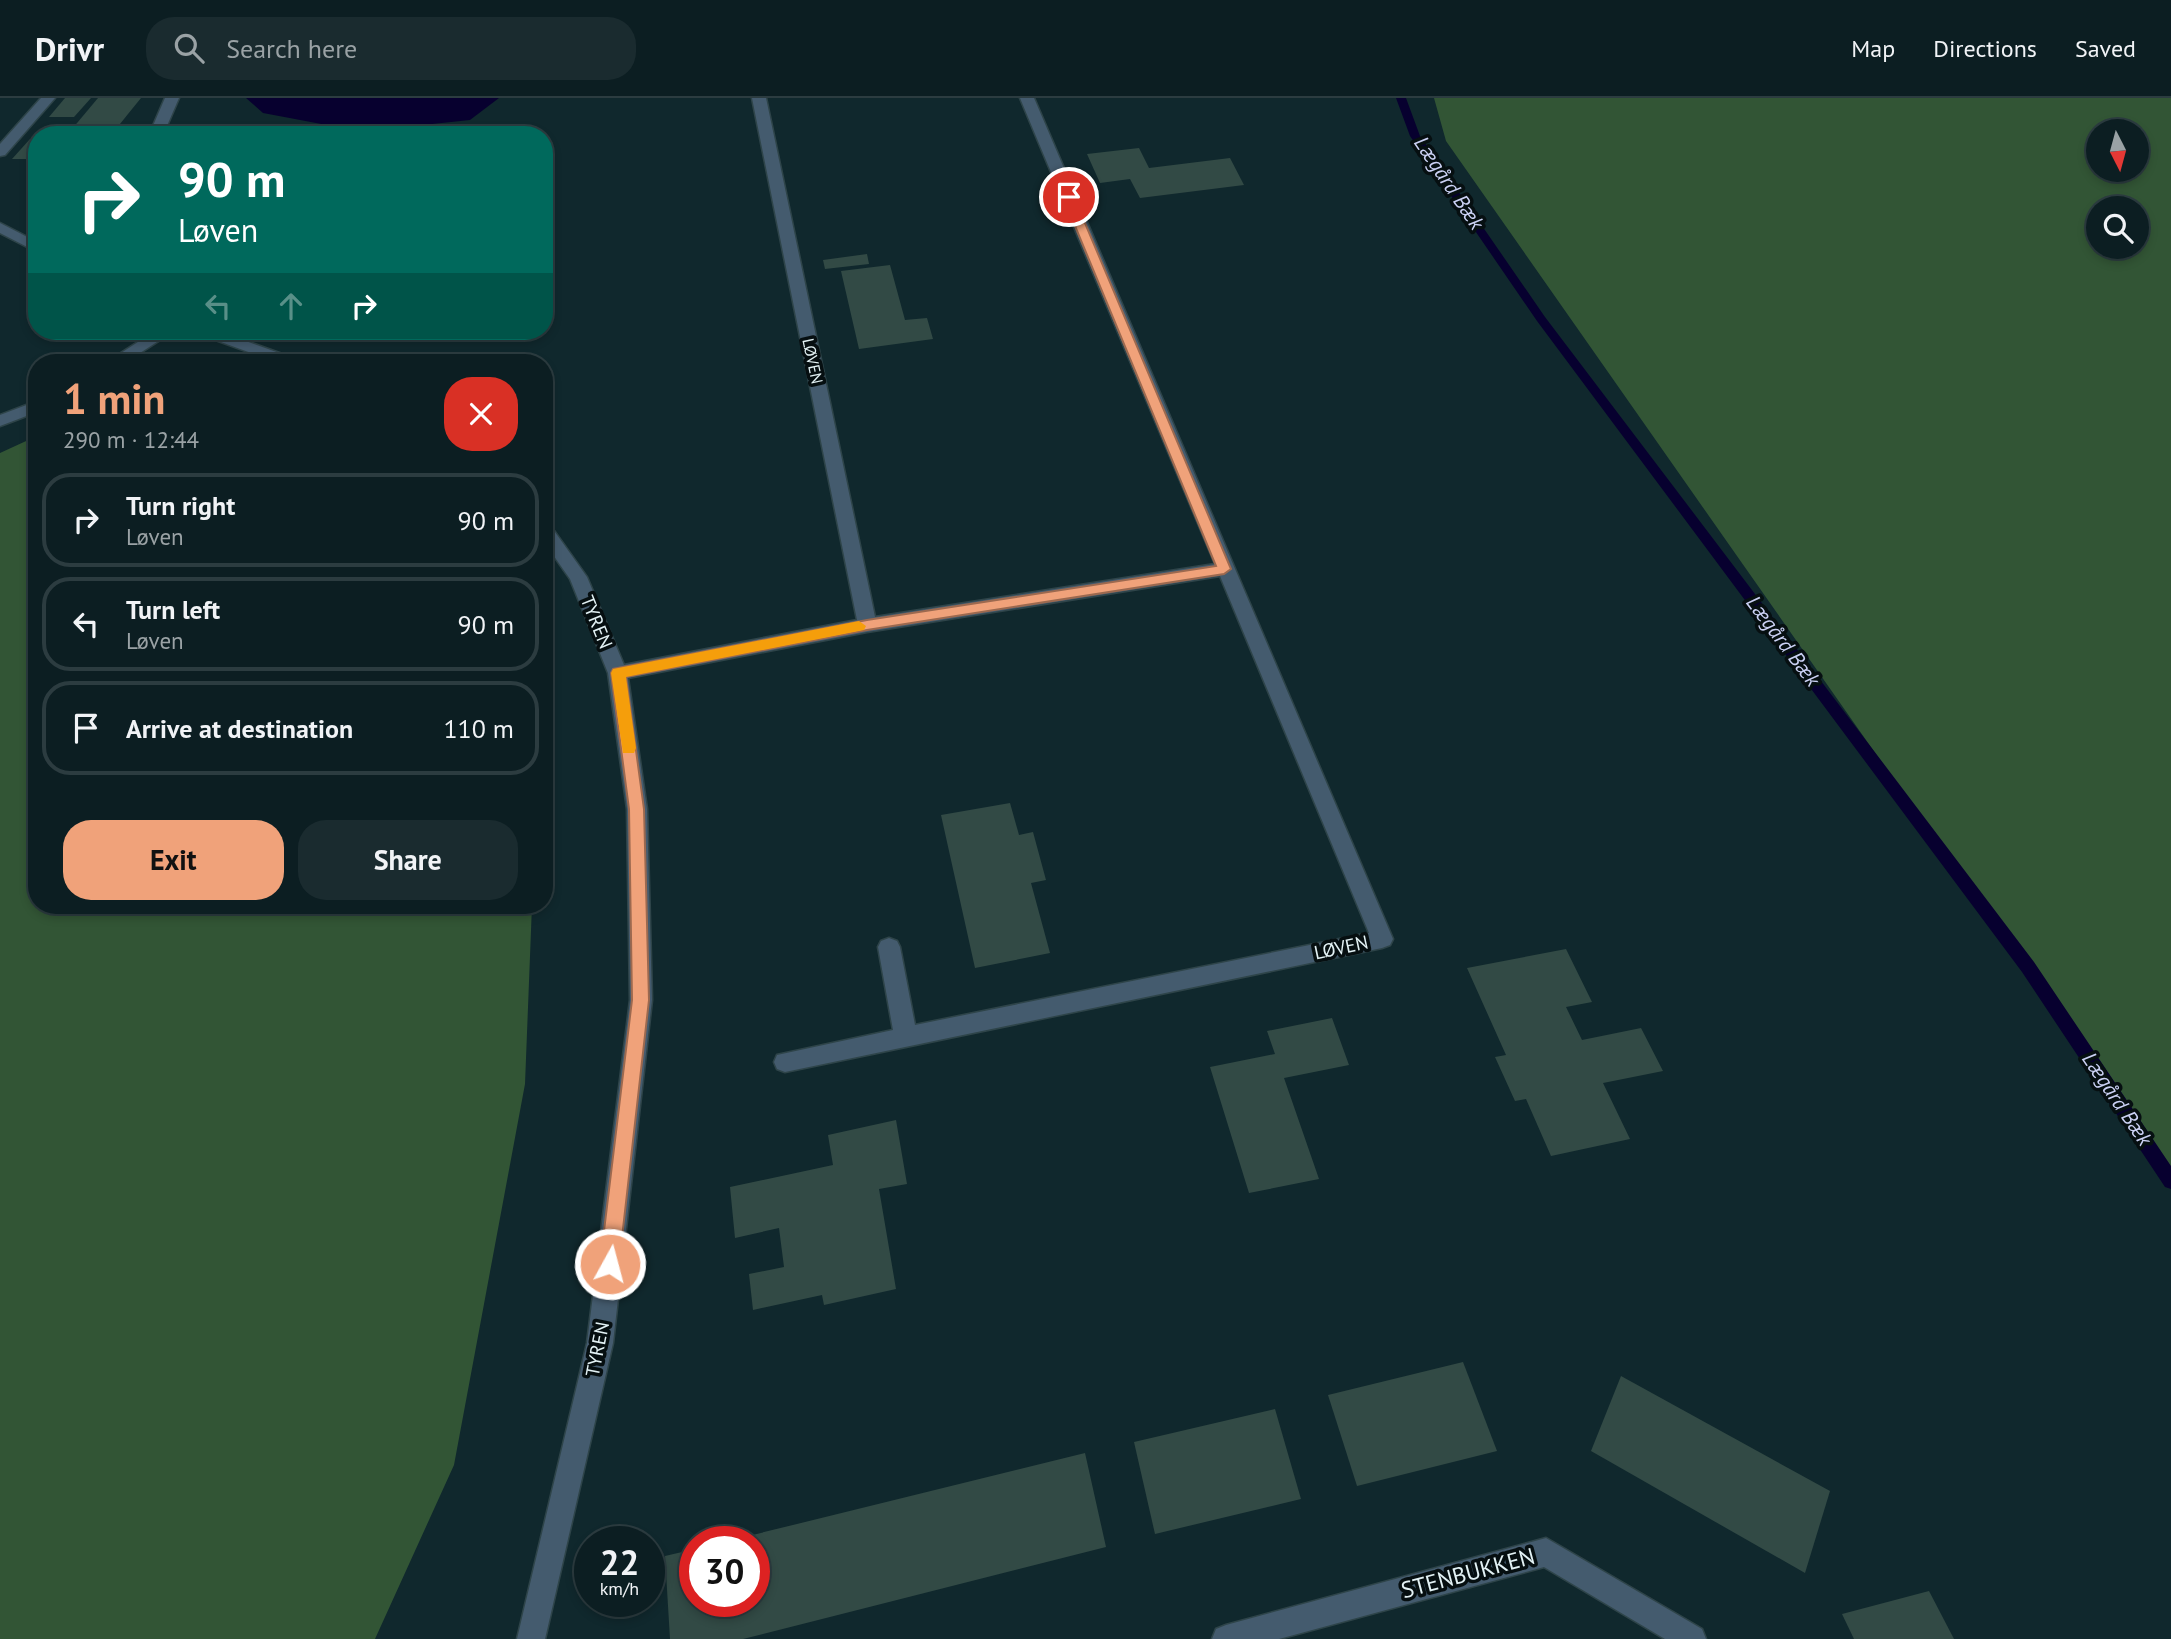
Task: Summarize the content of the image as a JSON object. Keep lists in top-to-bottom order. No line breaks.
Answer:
{"streets":{"street":["LØVEN","TYREN","STENBUKKEN"]},"water":["Lægård Bæk"],"north":"bottom","page":{"header":"Drivr","search":"Search here","nav":["Map","Directions","Saved"],"turn":["90 m","Løven"],"heading":["1 min","290 m · 12:44"],"list":[{"name":"Turn right","note":"Løven","value":"90 m"},{"name":"Turn left","note":"Løven","value":"90 m"},{"name":"Arrive at destination","value":"110 m"}],"buttons":["Exit","Share"],"speed":"22 km/h","limit":"30"}}
